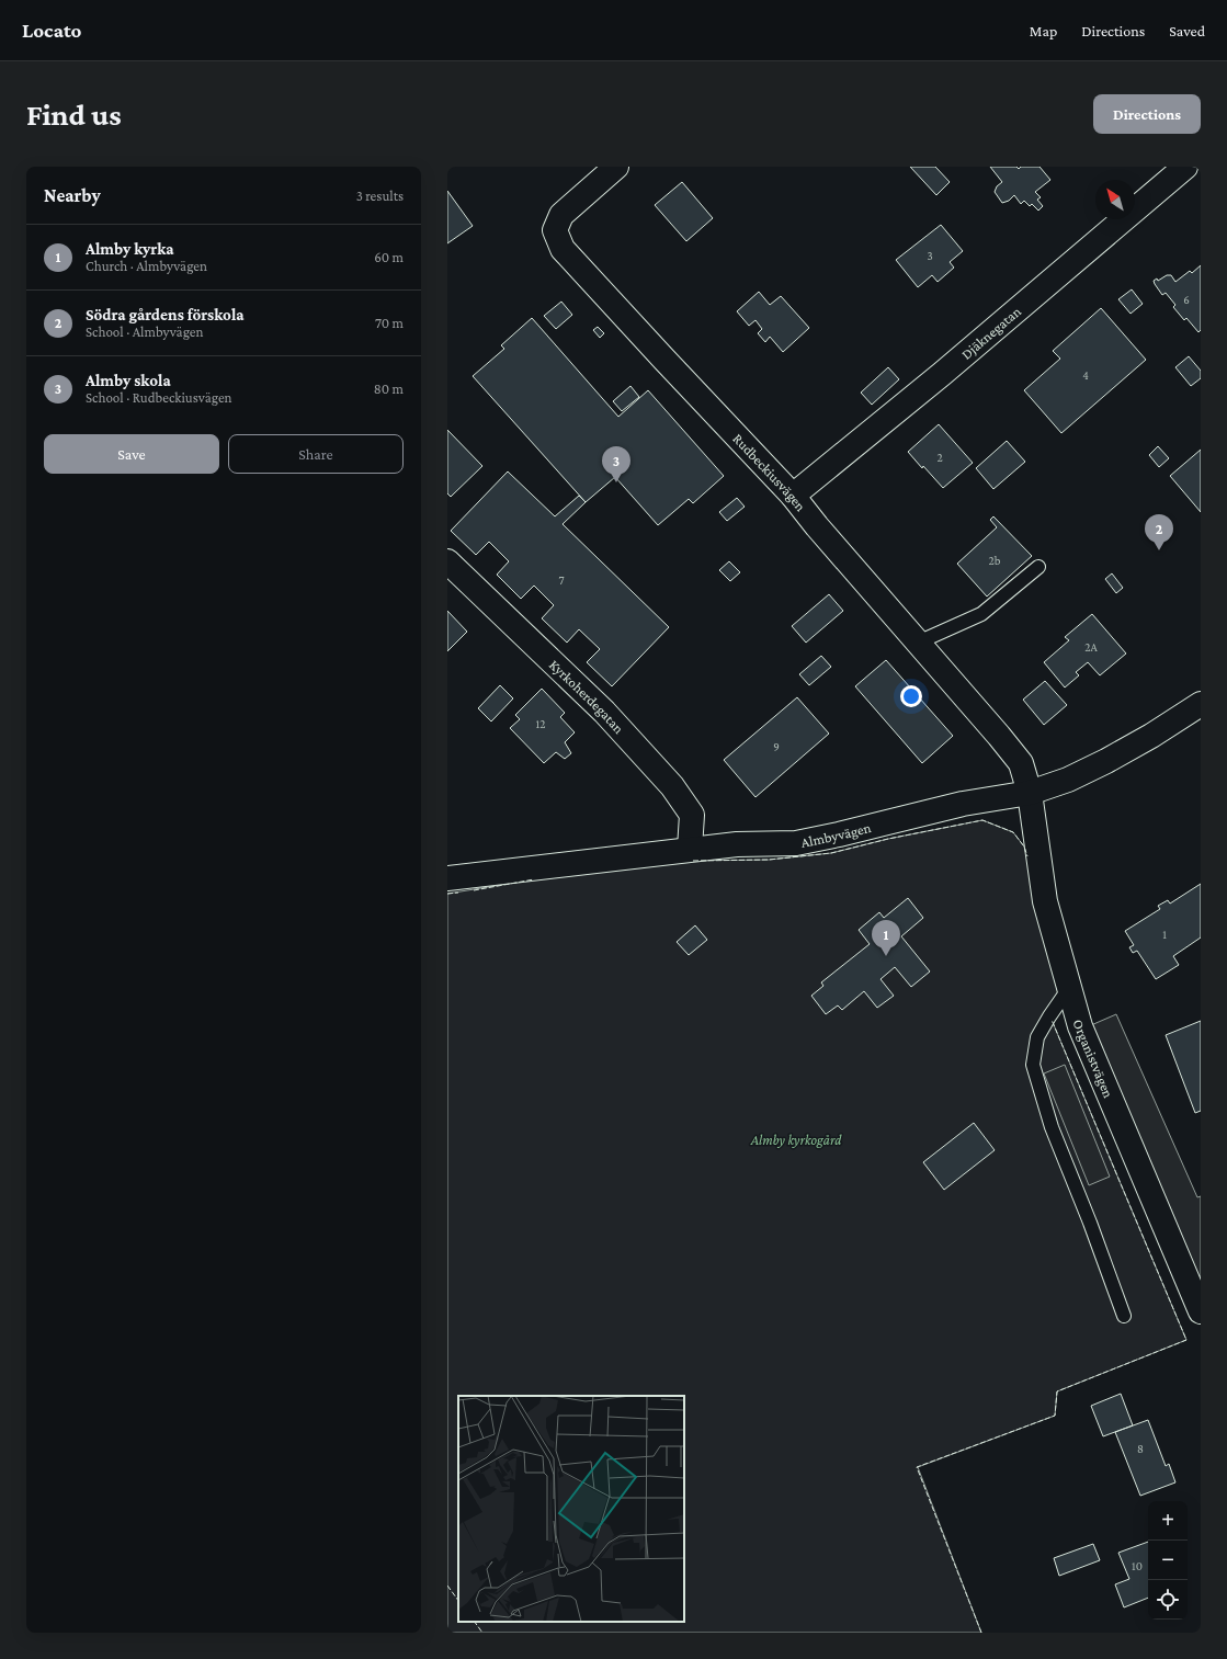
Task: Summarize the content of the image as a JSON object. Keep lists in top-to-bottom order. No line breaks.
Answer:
{"streets":{"street":["Djäknegatan","Rudbeckiusvägen","Kyrkoherdegatan","Almbyvägen","Organistvägen"]},"crossings":[["Djäknegatan","Rudbeckiusvägen"],["Rudbeckiusvägen","Almbyvägen"],["Rudbeckiusvägen","Organistvägen"],["Kyrkoherdegatan","Almbyvägen"],["Almbyvägen","Organistvägen"]],"parks":["Almby kyrkogård"],"house_numbers":["3","6","4","2","2b","7","2A","12","9","1","8","10"],"north":"top left","page":{"header":"Locato","nav":["Map","Directions","Saved"],"buttons":["Directions",["Save","Share"]],"title":"Find us","heading":["Nearby","3 results"],"list":[{"mark":"1","name":"Almby kyrka","note":"Church · Almbyvägen","value":"60 m"},{"mark":"2","name":"Södra gårdens förskola","note":"School · Almbyvägen","value":"70 m"},{"mark":"3","name":"Almby skola","note":"School · Rudbeckiusvägen","value":"80 m"}],"pins":["3","2","1"],"map_buttons":["+","−"]}}
